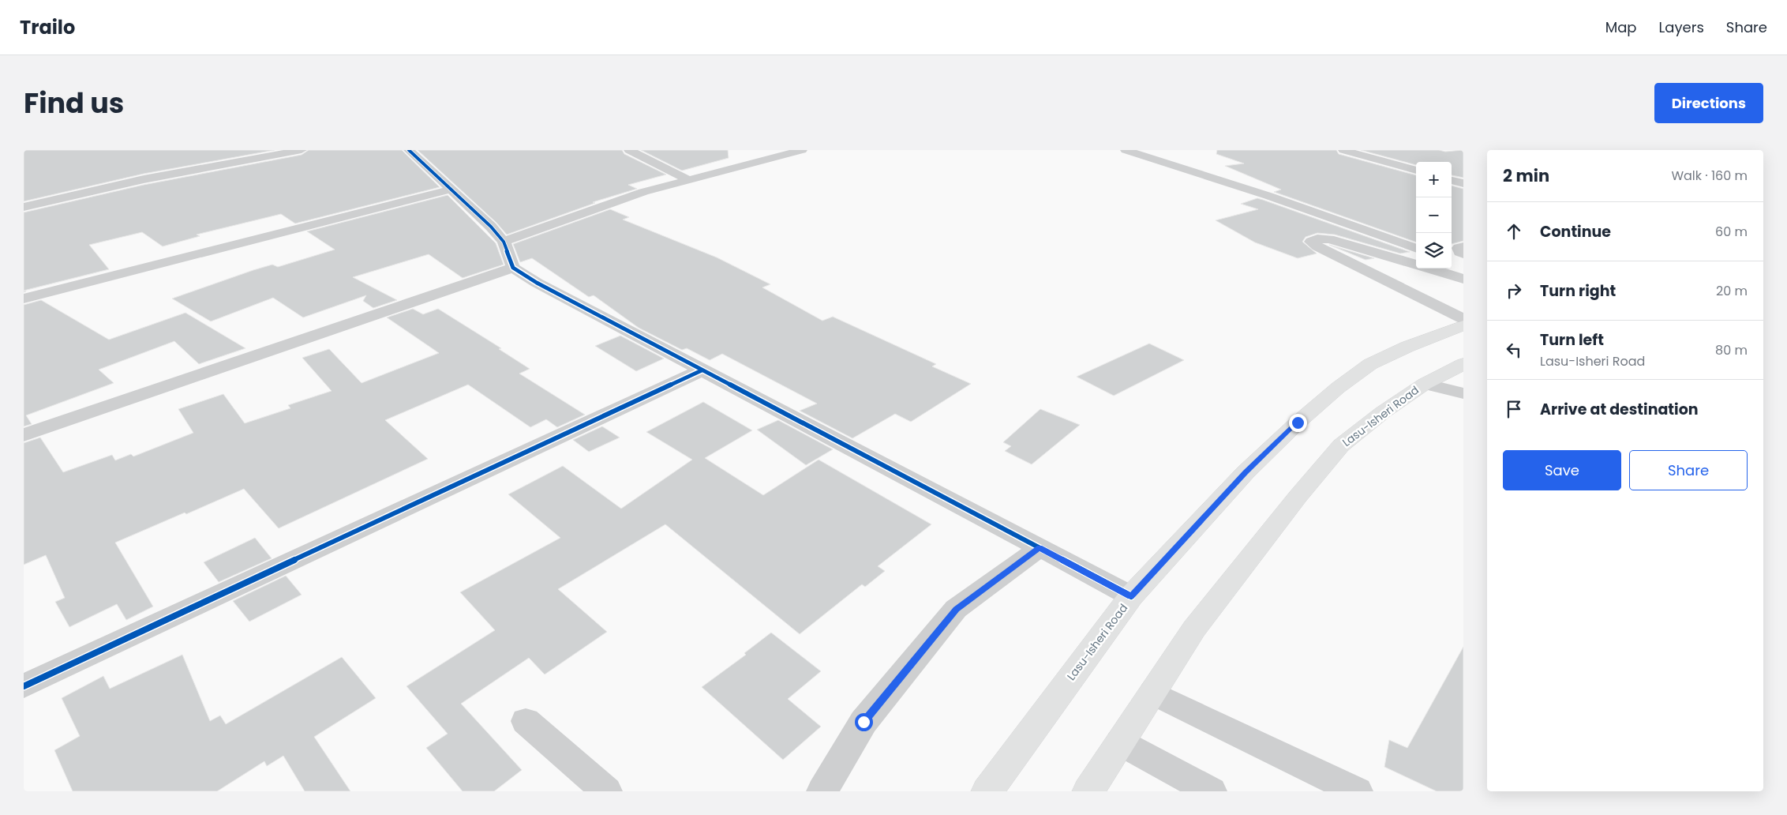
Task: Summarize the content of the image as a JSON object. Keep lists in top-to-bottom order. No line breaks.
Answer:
{"streets":{"main road":["Lasu-Isheri Road"]},"page":{"header":"Trailo","nav":["Map","Layers","Share"],"title":"Find us","buttons":["Directions",["Save","Share"]],"heading":["2 min","Walk · 160 m"],"map_buttons":["+","−"],"list":[["Continue","60 m"],["Turn right","20 m"],["Turn left","Lasu-Isheri Road","80 m"],"Arrive at destination"]}}
